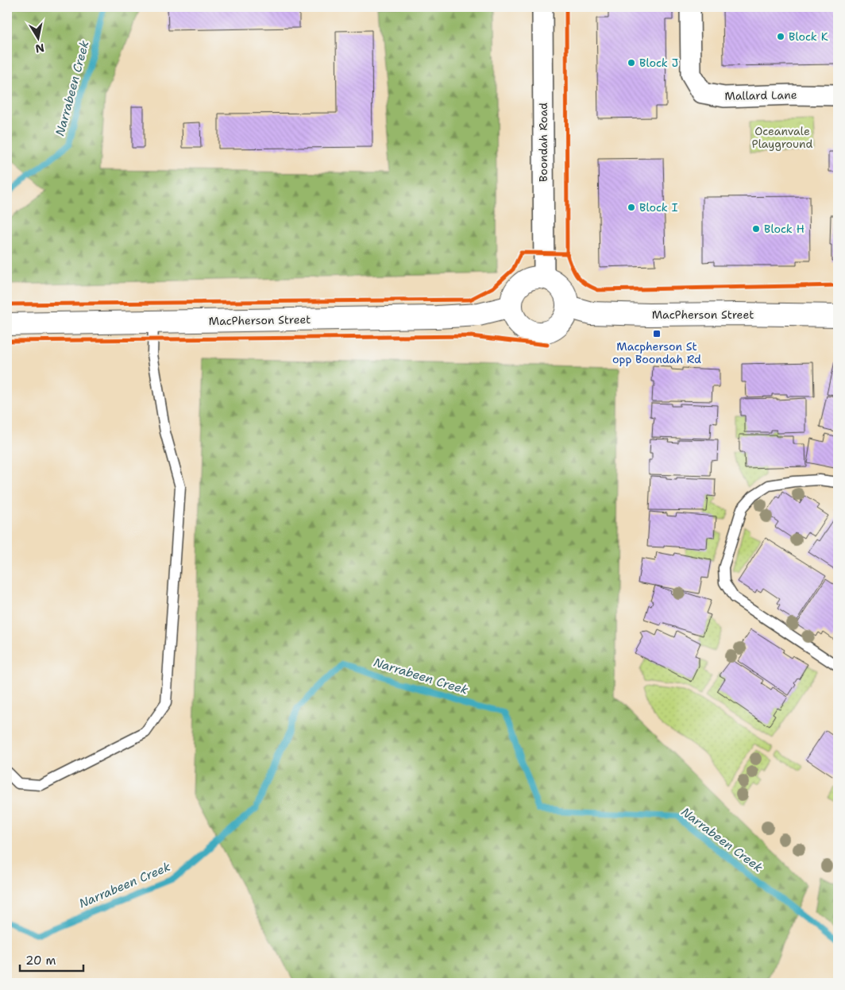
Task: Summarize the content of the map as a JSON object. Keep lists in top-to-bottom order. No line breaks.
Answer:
{"streets":{"street":["Mallard Lane","Boondah Road","MacPherson Street"]},"crossings":[["Boondah Road","MacPherson Street"]],"water":["Narrabeen Creek"],"parks":["Oceanvale Playground"],"places":{"other":["Block K","Block J","Block I","Block H"],"transit":["Macpherson St opp Boondah Rd"]},"scale_bar":"20 m","north":"bottom"}
